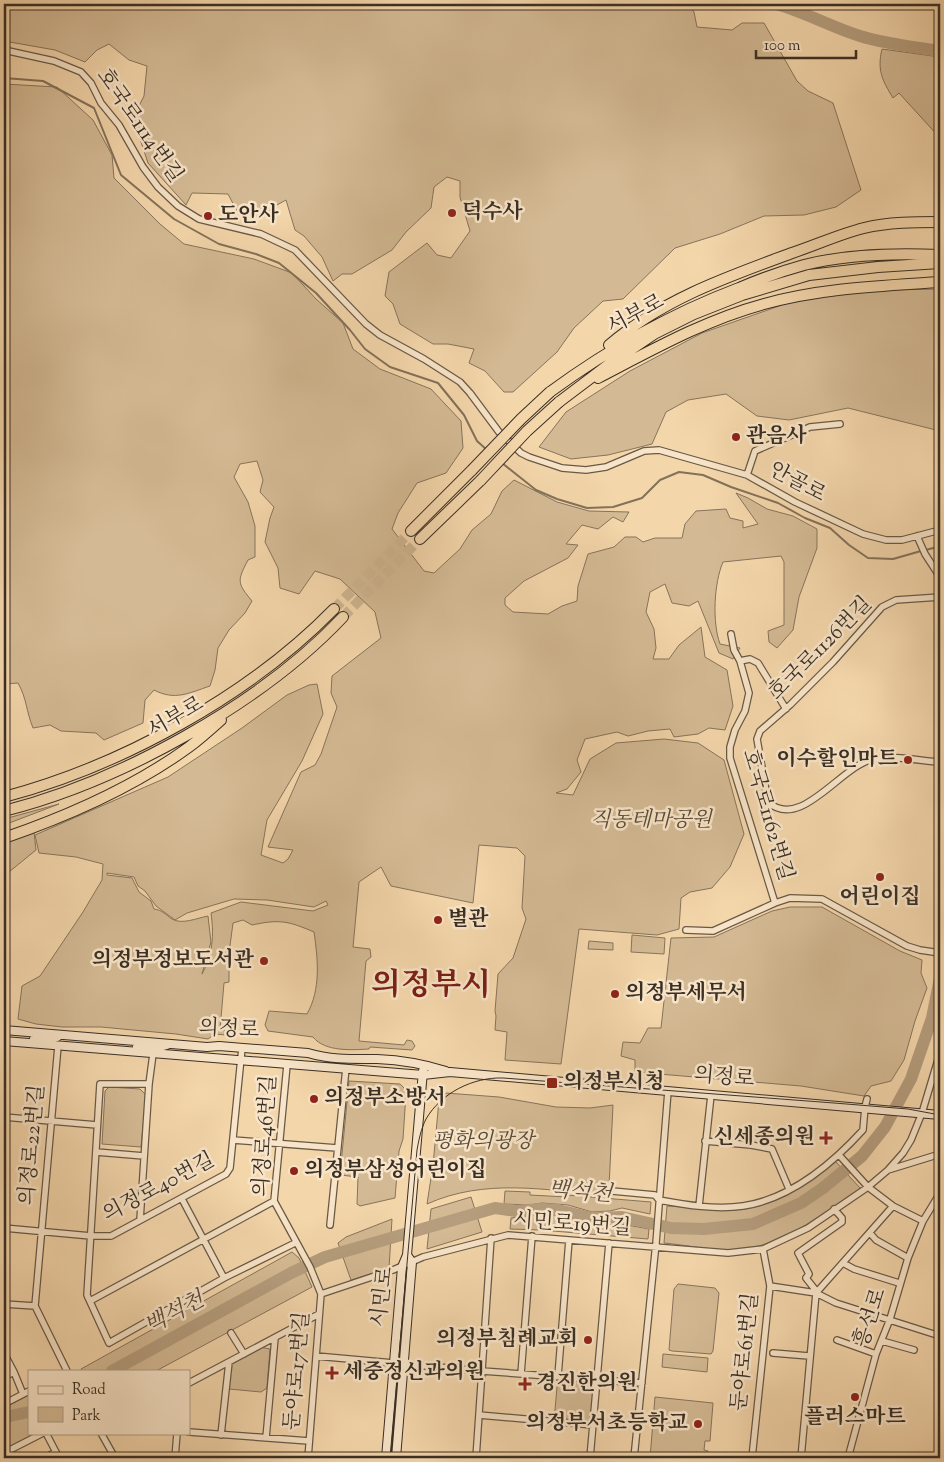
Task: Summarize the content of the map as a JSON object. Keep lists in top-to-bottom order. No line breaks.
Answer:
{"streets":{"highway":["서부로"],"street":["호국로1114번길","안골로","호국로1126번길","호국로1162번길","의정로","의정로46번길","의정로22번길","의정로40번길","시민로19번길","시민로","흥선로","둔야로61번길","둔야로17번길"]},"crossings":[["호국로1114번길","안골로"],["의정로","의정로46번길"],["의정로","의정로22번길"],["의정로","의정로40번길"],["의정로","시민로19번길"],["의정로46번길","둔야로17번길"],["의정로22번길","의정로40번길"],["시민로19번길","시민로"],["시민로19번길","둔야로61번길"]],"districts":["의정부시"],"water":["백석천"],"parks":["직동테마공원","평화의광장"],"places":{"other":["덕수사","도안사","관음사","이수할인마트","어린이집","별관","의정부정보도서관","의정부세무서","의정부소방서","의정부삼성어린이집","의정부침례교회","플러스마트","의정부서초등학교"],"transit":["의정부시청"],"health":["신세종의원","세중정신과의원","경진한의원"]},"legend":["Road","Park"],"scale_bar":"100 m"}
